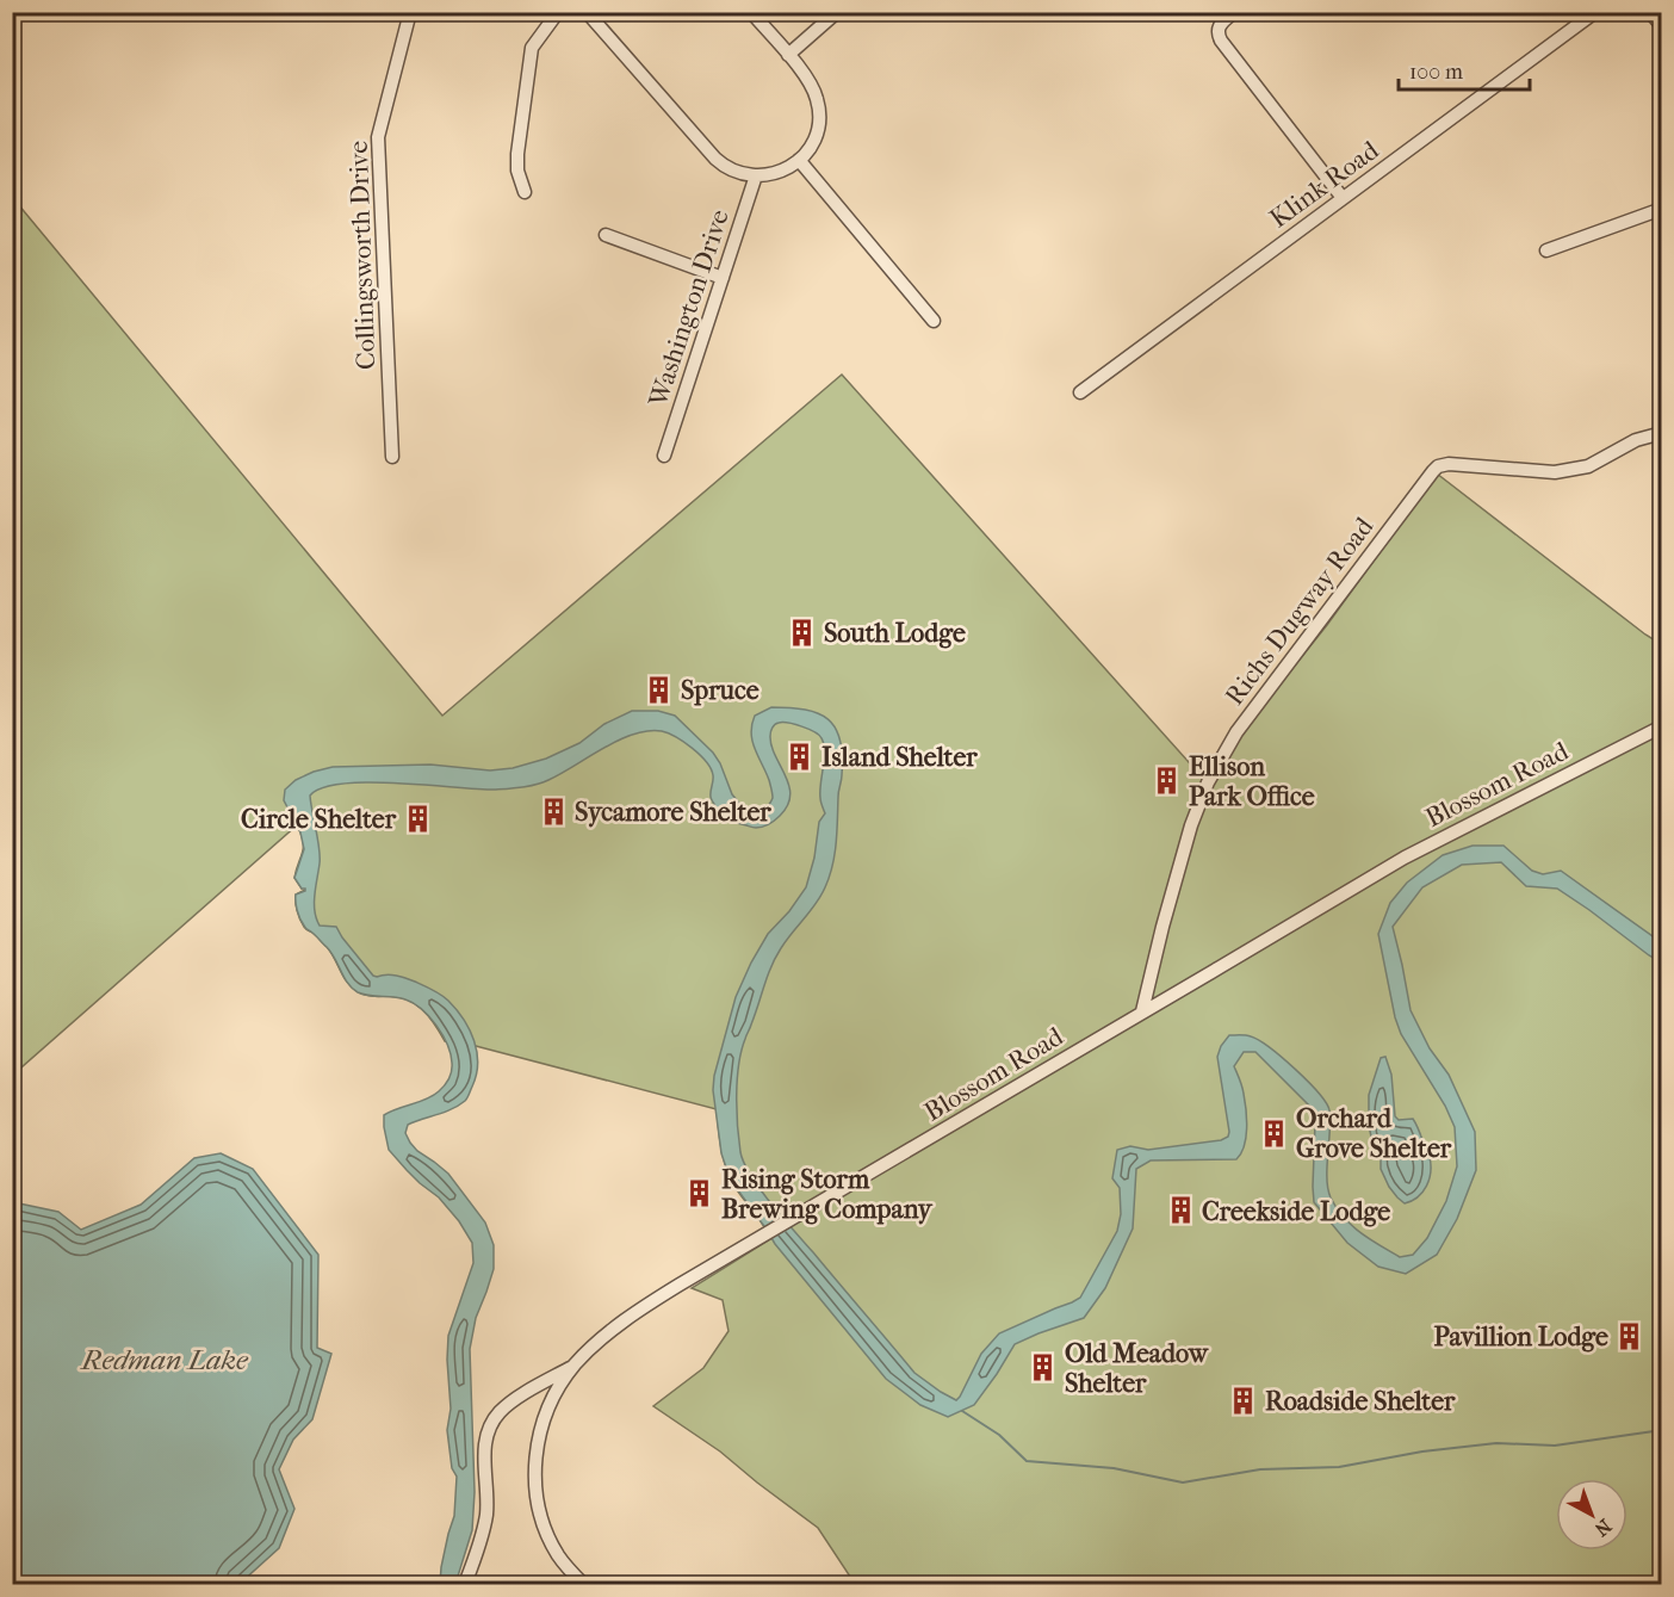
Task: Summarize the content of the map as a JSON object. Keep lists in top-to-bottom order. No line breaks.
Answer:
{"streets":{"street":["Klink Road","Collingsworth Drive","Washington Drive","Richs Dugway Road","Blossom Road"]},"crossings":[["Richs Dugway Road","Blossom Road"]],"water":["Redman Lake"],"places":{"building":["South Lodge","Spruce","Island Shelter","Ellison Park Office","Sycamore Shelter","Circle Shelter","Orchard Grove Shelter","Rising Storm Brewing Company","Creekside Lodge","Pavillion Lodge","Old Meadow Shelter","Roadside Shelter"]},"scale_bar":"100 m","north":"bottom right"}
